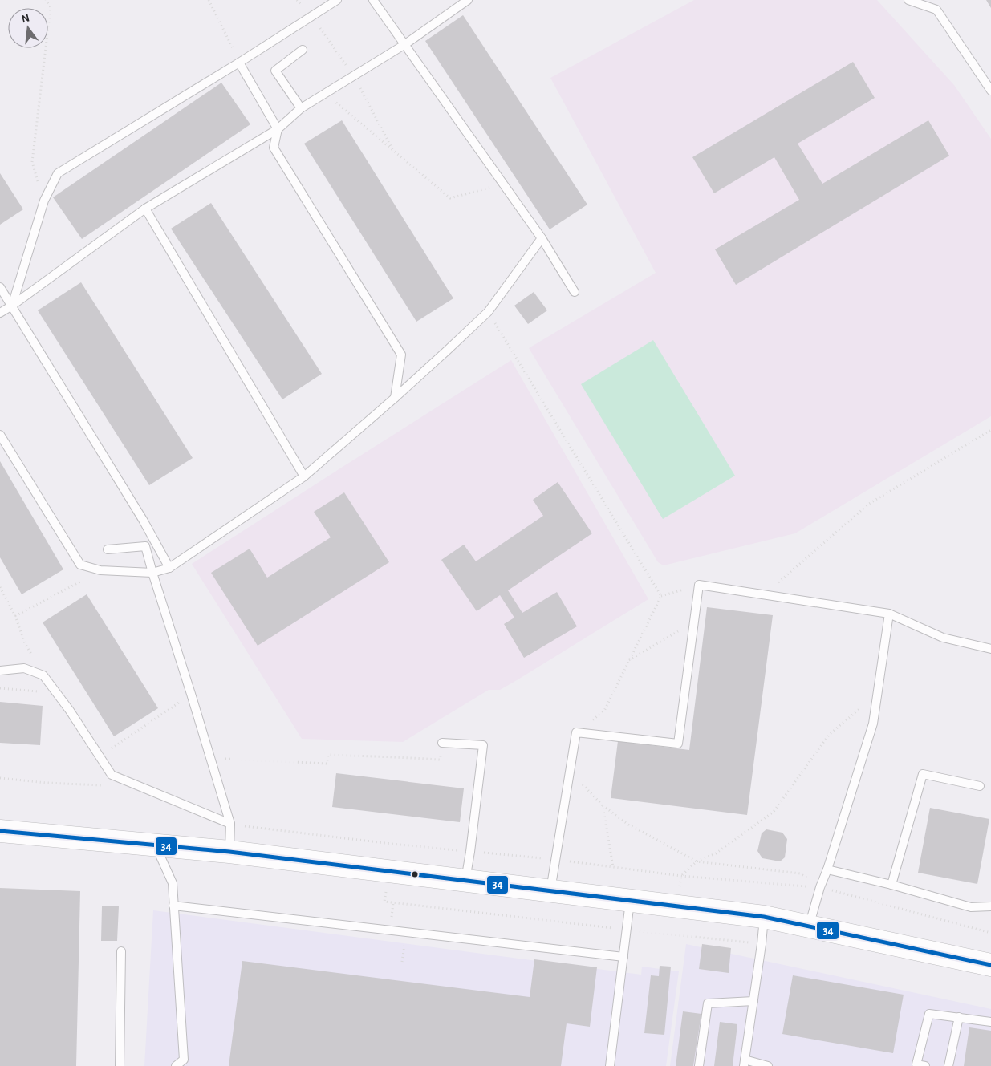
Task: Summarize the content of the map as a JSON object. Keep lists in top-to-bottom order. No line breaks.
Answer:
{"lines":["transit line 34"],"north":"top"}
